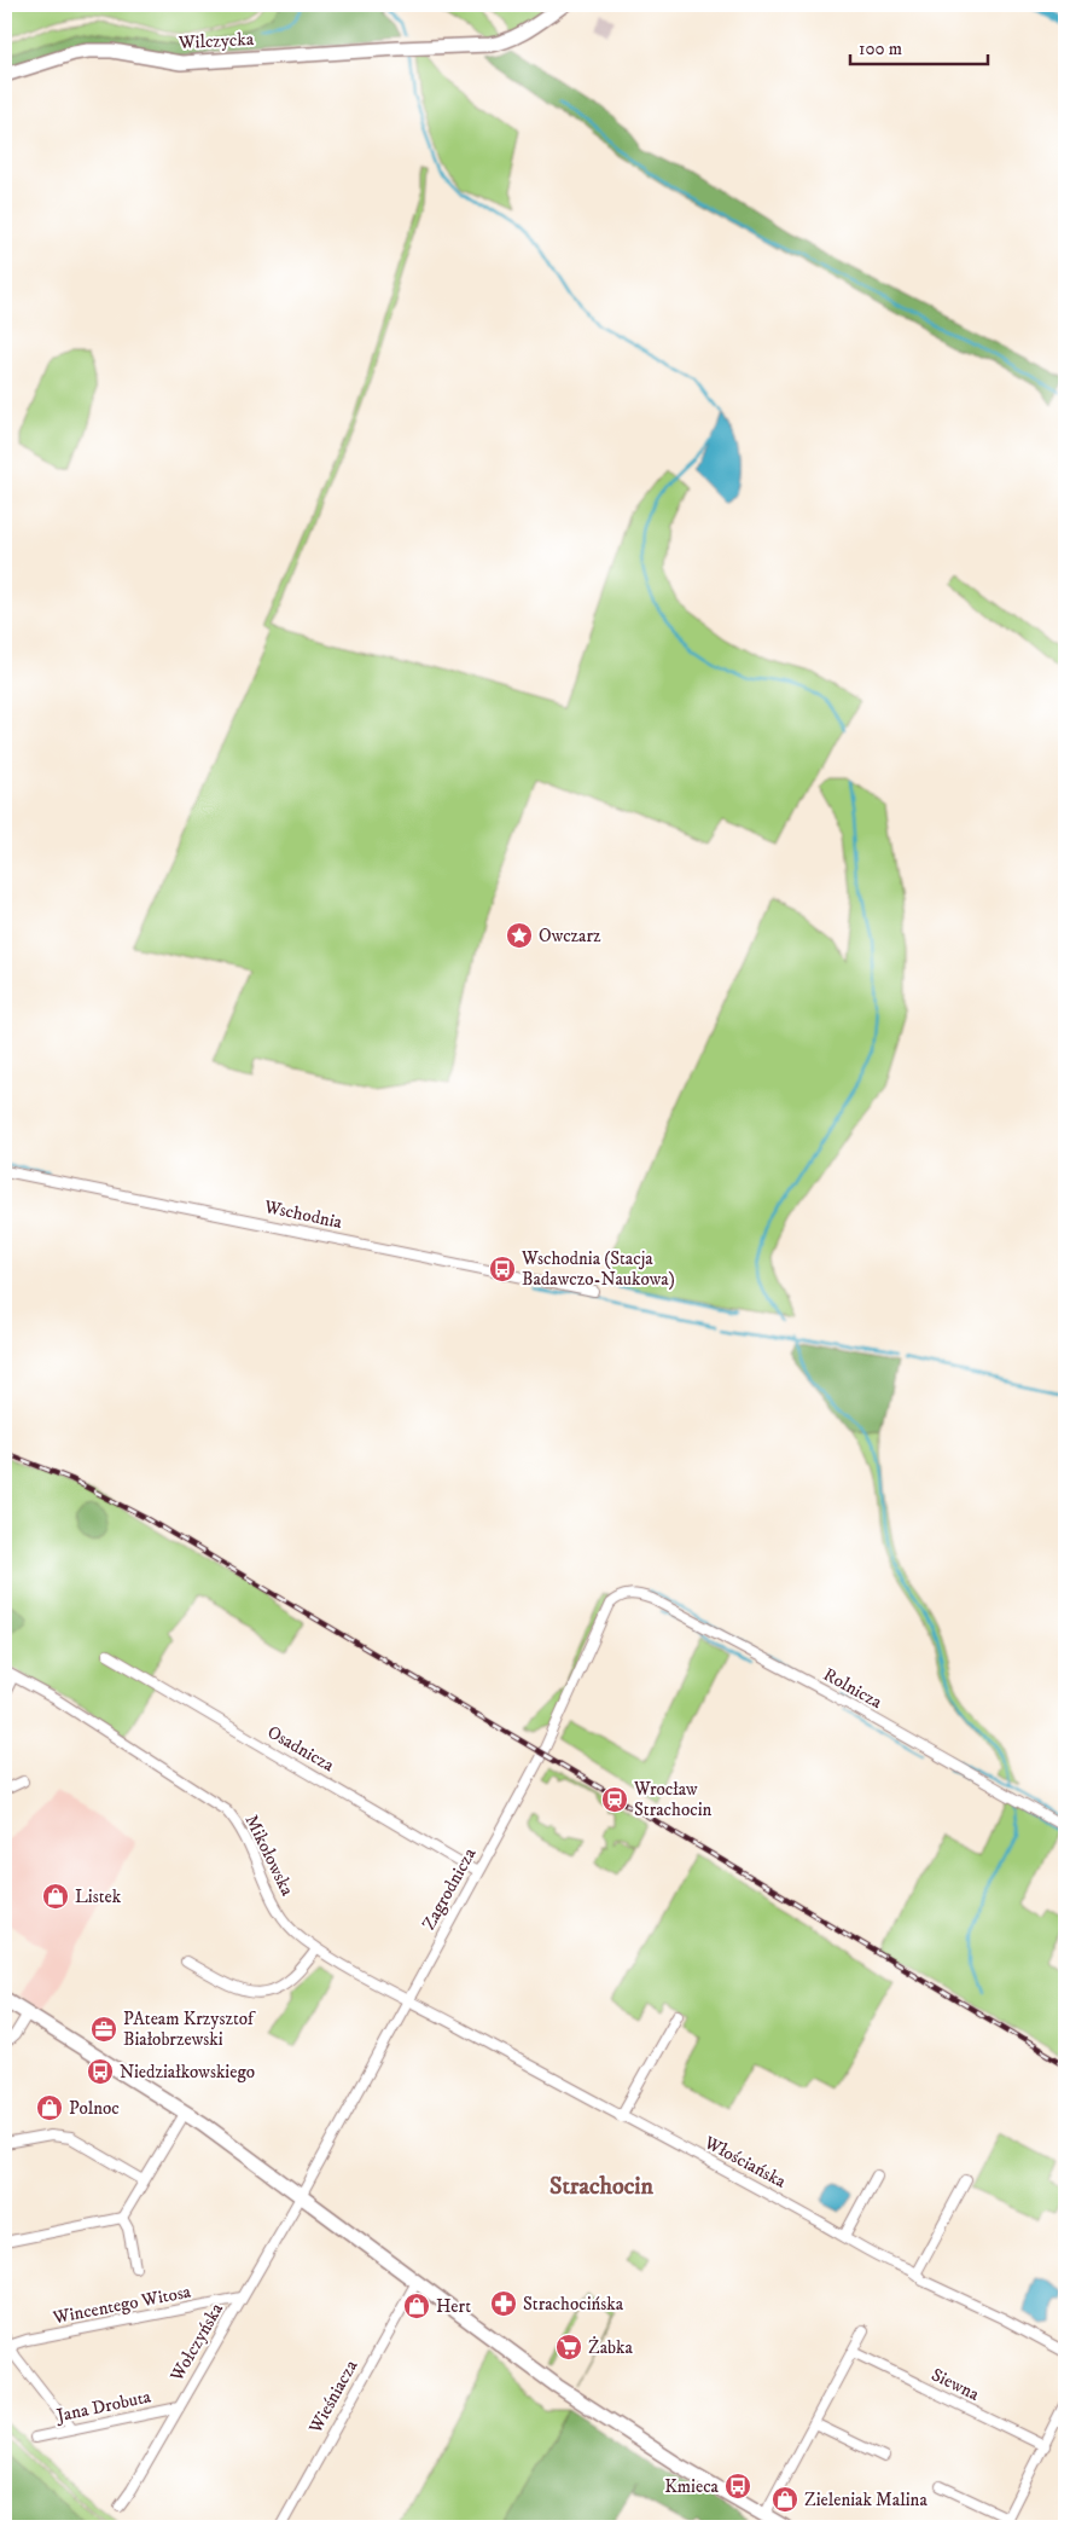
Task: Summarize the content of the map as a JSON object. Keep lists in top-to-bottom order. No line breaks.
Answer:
{"streets":{"main road":["Wilczycka"],"street":["Wschodnia","Rolnicza","Osadnicza","Mikołowska","Zagrodnicza","Włościańska","Wincentego Witosa","Wołczyńska","Siewna","Wieśniacza","Jana Drobuta"]},"crossings":[["Rolnicza","Zagrodnicza"],["Osadnicza","Zagrodnicza"],["Mikołowska","Zagrodnicza"],["Mikołowska","Włościańska"],["Zagrodnicza","Włościańska"],["Zagrodnicza","Wołczyńska"],["Wincentego Witosa","Wołczyńska"],["Wołczyńska","Jana Drobuta"]],"districts":["Strachocin"],"places":{"place":["Owczarz"],"bus stop":["Wschodnia (Stacja Badawczo-Naukowa)","Niedziałkowskiego","Kmieca"],"station":["Wrocław Strachocin"],"shop":["Listek","Polnoc","Hert","Zieleniak Malina"],"office":["PAteam Krzysztof Białobrzewski"],"pharmacy":["Strachocińska"],"supermarket":["Żabka"]},"scale_bar":"100 m"}
